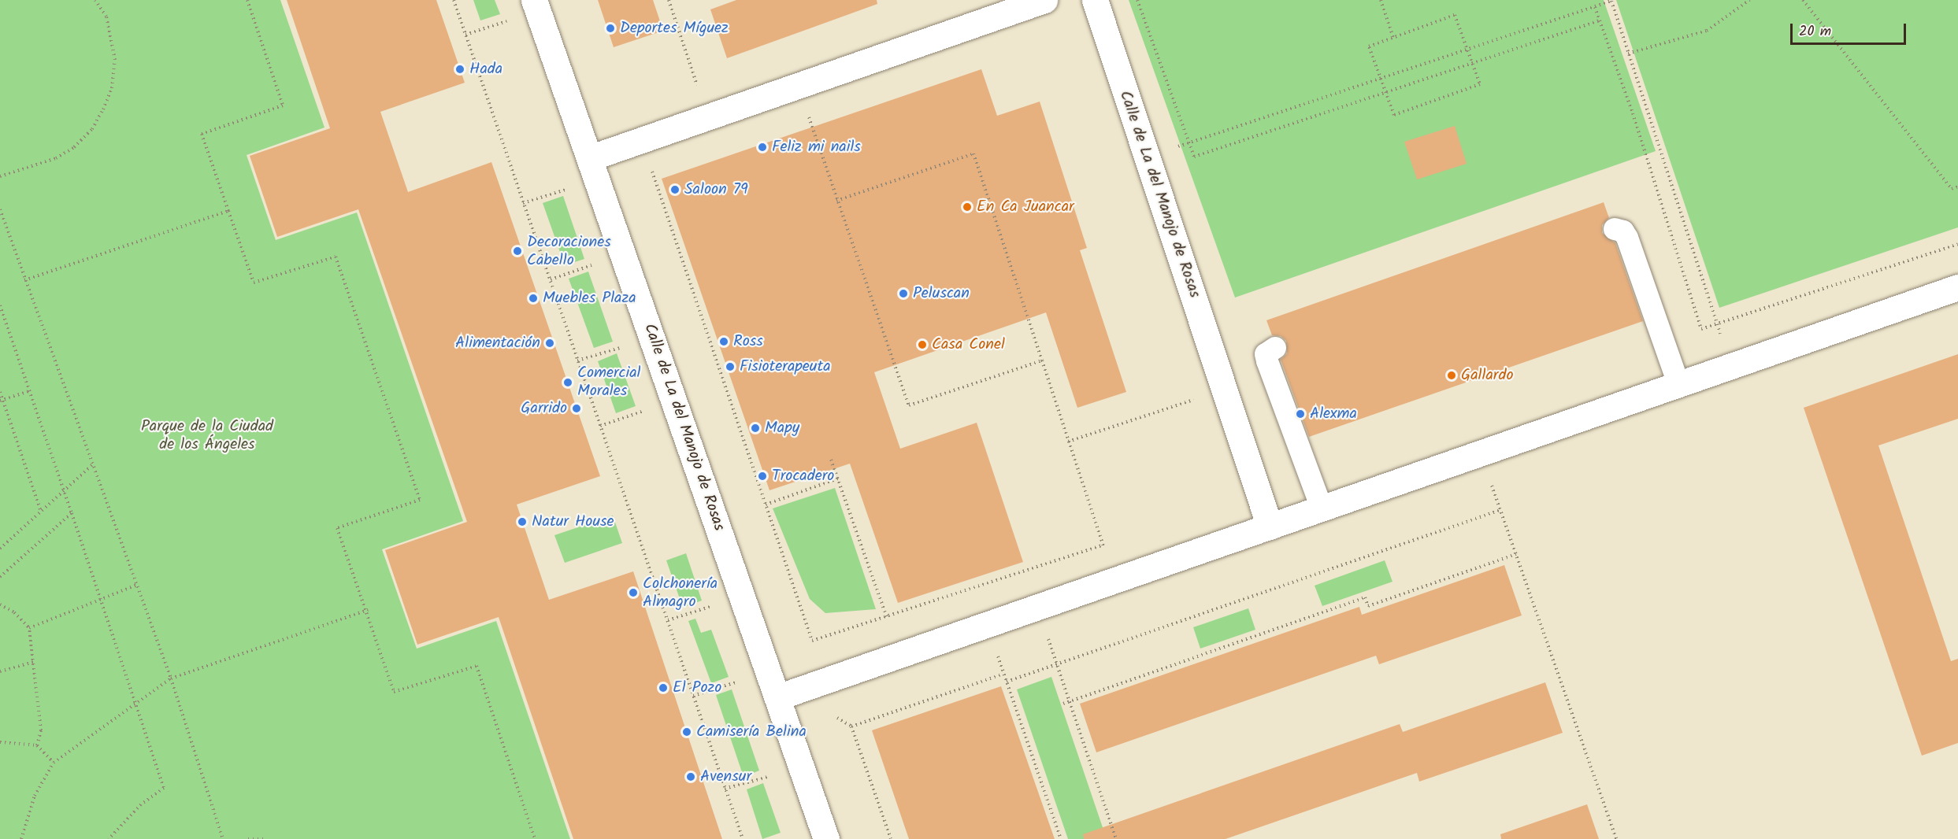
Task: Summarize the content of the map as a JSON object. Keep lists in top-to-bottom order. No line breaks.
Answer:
{"streets":{"street":["Calle de La del Manojo de Rosas"]},"parks":["Parque de la Ciudad de los Ángeles"],"places":["Deportes Míguez","Hada","Feliz mi nails","Saloon 79","En Ca Juancar","Decoraciones Cabello","Peluscan","Muebles Plaza","Ross","Alimentación","Casa Conel","Fisioterapeuta","Gallardo","Comercial Morales","Garrido","Alexma","Mapy","Trocadero","Natur House","Colchonería Almagro","El Pozo","Camisería Belina","Avensur"],"scale_bar":"20 m"}
